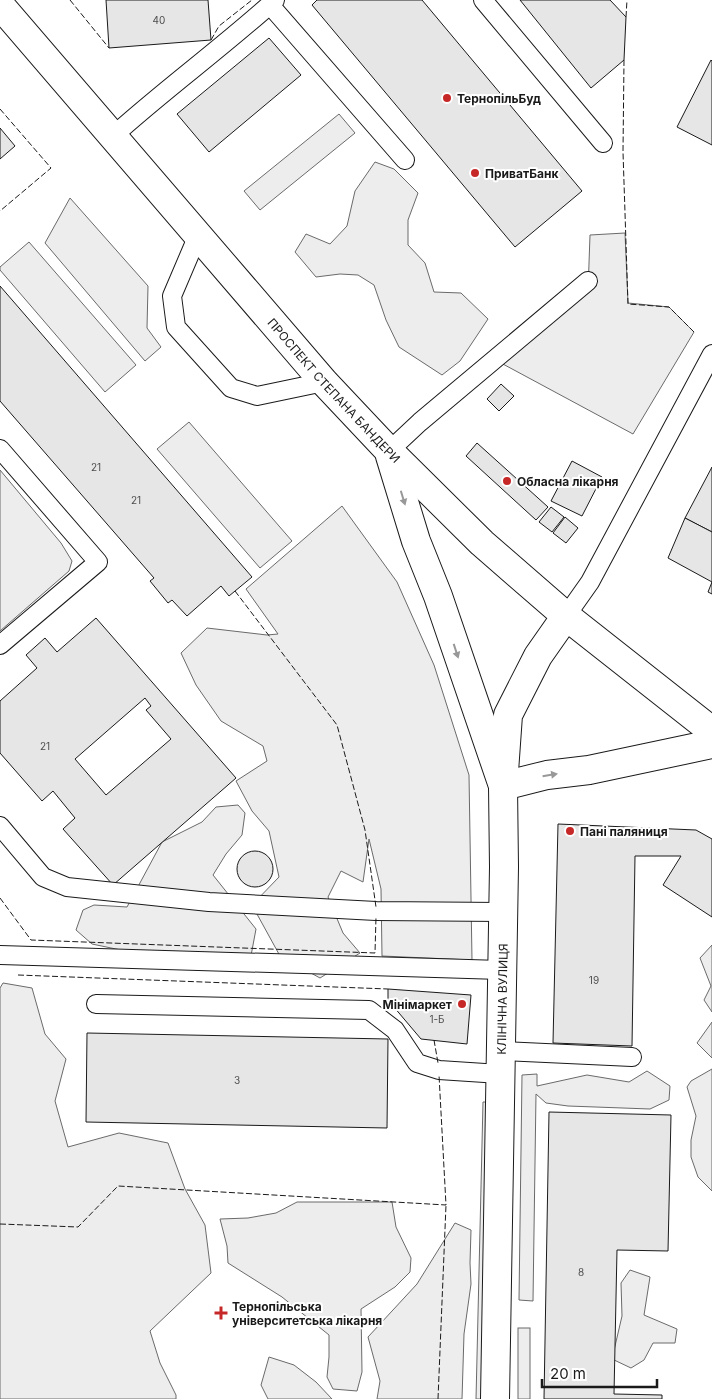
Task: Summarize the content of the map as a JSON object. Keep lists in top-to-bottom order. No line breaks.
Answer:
{"streets":{"main road":["ПРОСПЕКТ СТЕПАНА БАНДЕРИ","КЛІНІЧНА ВУЛИЦЯ"]},"crossings":[["ПРОСПЕКТ СТЕПАНА БАНДЕРИ","КЛІНІЧНА ВУЛИЦЯ"]],"places":{"other":["ТернопільБуд","ПриватБанк","Обласна лікарня","Пані паляниця","Мінімаркет"],"health":["Тернопільська університетська лікарня"]},"house_numbers":["40","21","21","21","19","1-Б","3","8"],"scale_bar":"20 m"}
